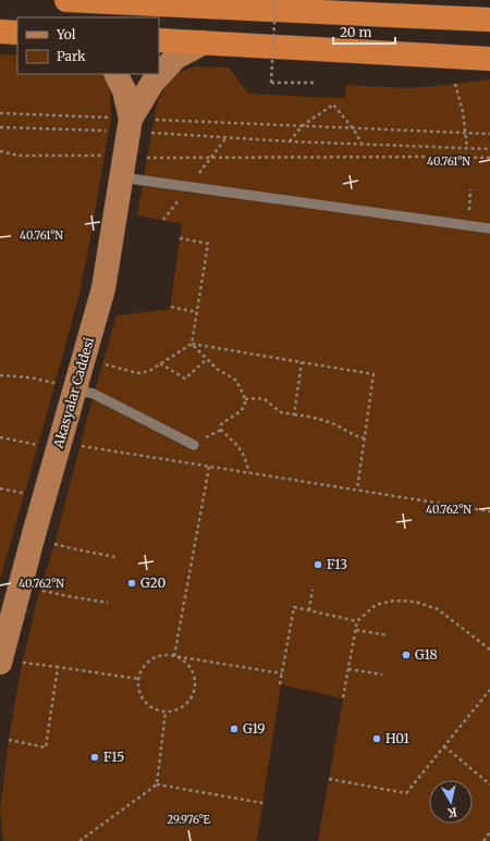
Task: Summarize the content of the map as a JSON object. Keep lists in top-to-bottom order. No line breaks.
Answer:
{"streets":{"main road":["Akasyalar Caddesi"]},"places":["F13","G20","G18","G19","H01","F15"],"legend":["Yol","Park"],"scale_bar":"20 m","north":"bottom","coordinates":["40.761°N","40.762°N","29.976°E"]}
